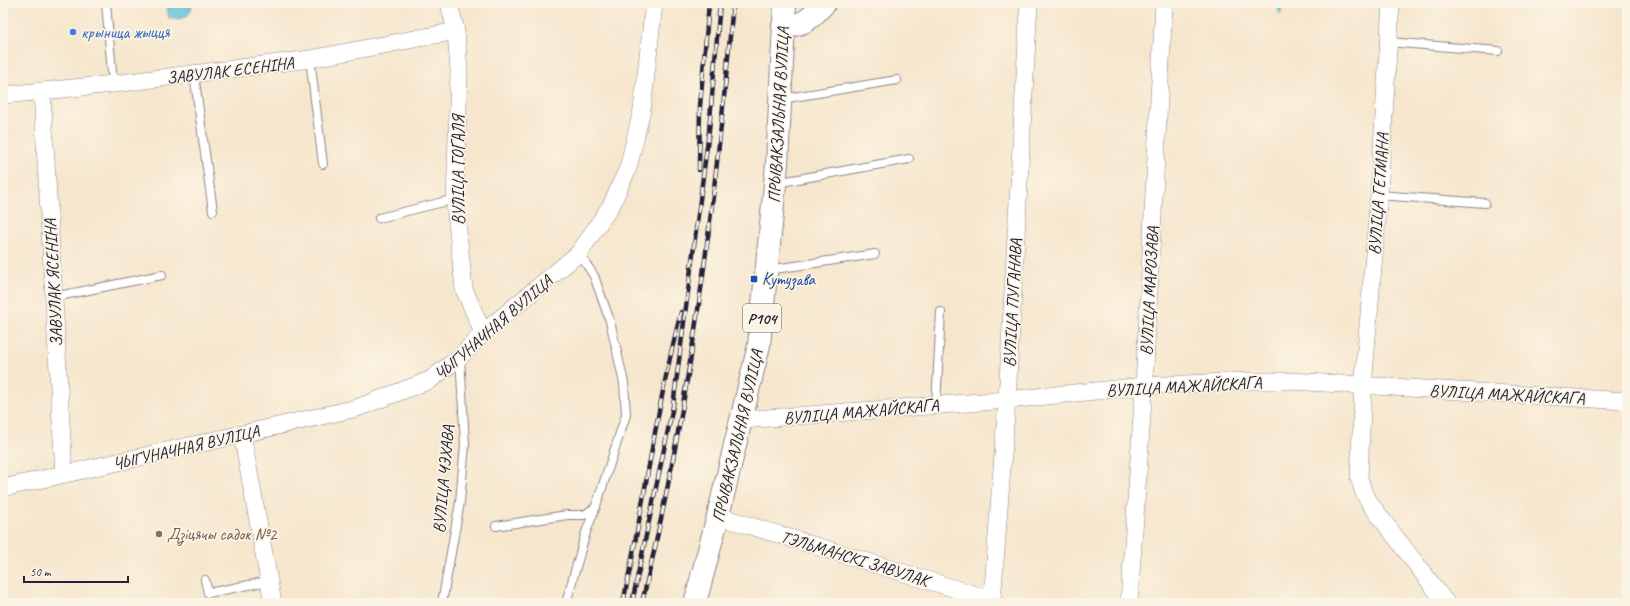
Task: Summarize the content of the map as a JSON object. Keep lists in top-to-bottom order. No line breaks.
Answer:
{"streets":{"main road":["ПРЫВАКЗАЛЬНАЯ ВУЛІЦА","Р104"],"street":["ЗАВУЛАК ЕСЕНІНА","ВУЛІЦА ГОГАЛЯ","ВУЛІЦА ГЕТМАНА","ЗАВУЛАК ЯСЕНІНА","ВУЛІЦА МАРОЗАВА","ВУЛІЦА ПУГАНАВА","ЧЫГУНАЧНАЯ ВУЛІЦА","ВУЛІЦА МАЖАЙСКАГА","ТЭЛЬМАНСКІ ЗАВУЛАК"],"lane":["ВУЛІЦА ЧЭХАВА"]},"crossings":[["ЗАВУЛАК ЕСЕНІНА","ВУЛІЦА ГОГАЛЯ"],["ЗАВУЛАК ЕСЕНІНА","ЗАВУЛАК ЯСЕНІНА"],["ПРЫВАКЗАЛЬНАЯ ВУЛІЦА","ВУЛІЦА МАЖАЙСКАГА"],["ПРЫВАКЗАЛЬНАЯ ВУЛІЦА","ТЭЛЬМАНСКІ ЗАВУЛАК"],["ВУЛІЦА ГОГАЛЯ","ЧЫГУНАЧНАЯ ВУЛІЦА"],["ВУЛІЦА ГЕТМАНА","ВУЛІЦА МАЖАЙСКАГА"],["ЗАВУЛАК ЯСЕНІНА","ЧЫГУНАЧНАЯ ВУЛІЦА"],["ВУЛІЦА МАРОЗАВА","ВУЛІЦА МАЖАЙСКАГА"],["ВУЛІЦА ПУГАНАВА","ВУЛІЦА МАЖАЙСКАГА"],["ВУЛІЦА ПУГАНАВА","ТЭЛЬМАНСКІ ЗАВУЛАК"],["ЧЫГУНАЧНАЯ ВУЛІЦА","ВУЛІЦА ЧЭХАВА"]],"places":{"other":["крыница жыцця","Дзіцячы садок №2"],"transit":["Кутузава"]},"scale_bar":"50 m"}
